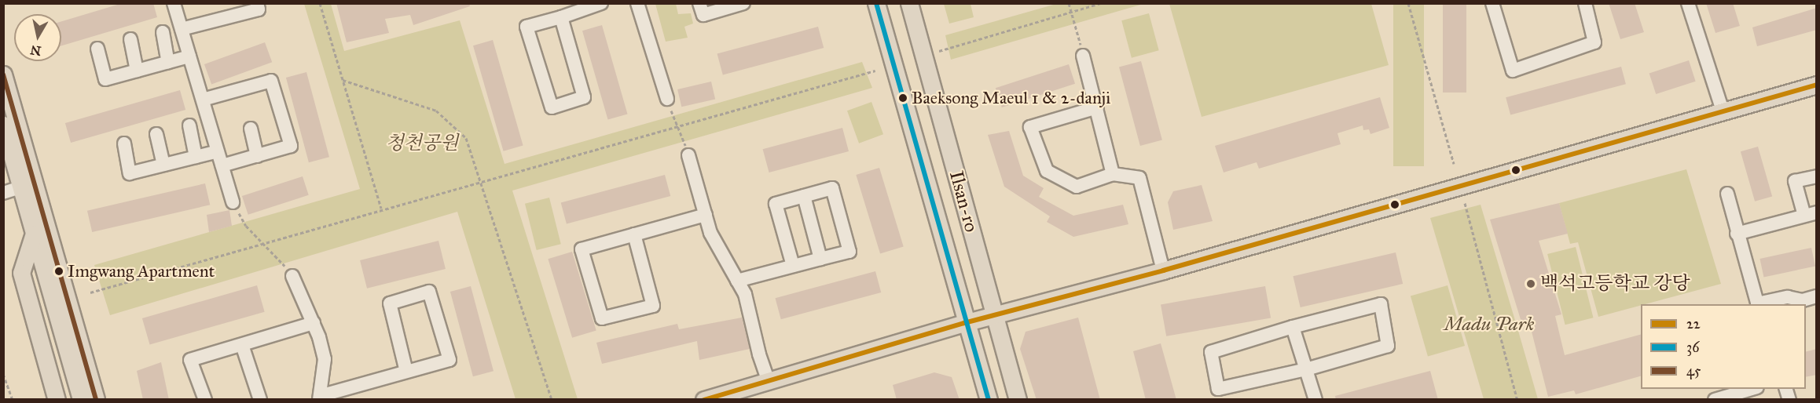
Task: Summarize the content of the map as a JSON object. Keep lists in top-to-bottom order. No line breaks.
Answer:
{"streets":{"main road":["Ilsan-ro"]},"parks":["청천공원","Madu Park"],"places":["Baeksong Maeul 1 & 2-danji","Imgwang Apartment","백석고등학교 강당"],"lines":["transit line 36","transit line 45","transit line 22"],"legend":["22","36","45"],"north":"bottom"}
